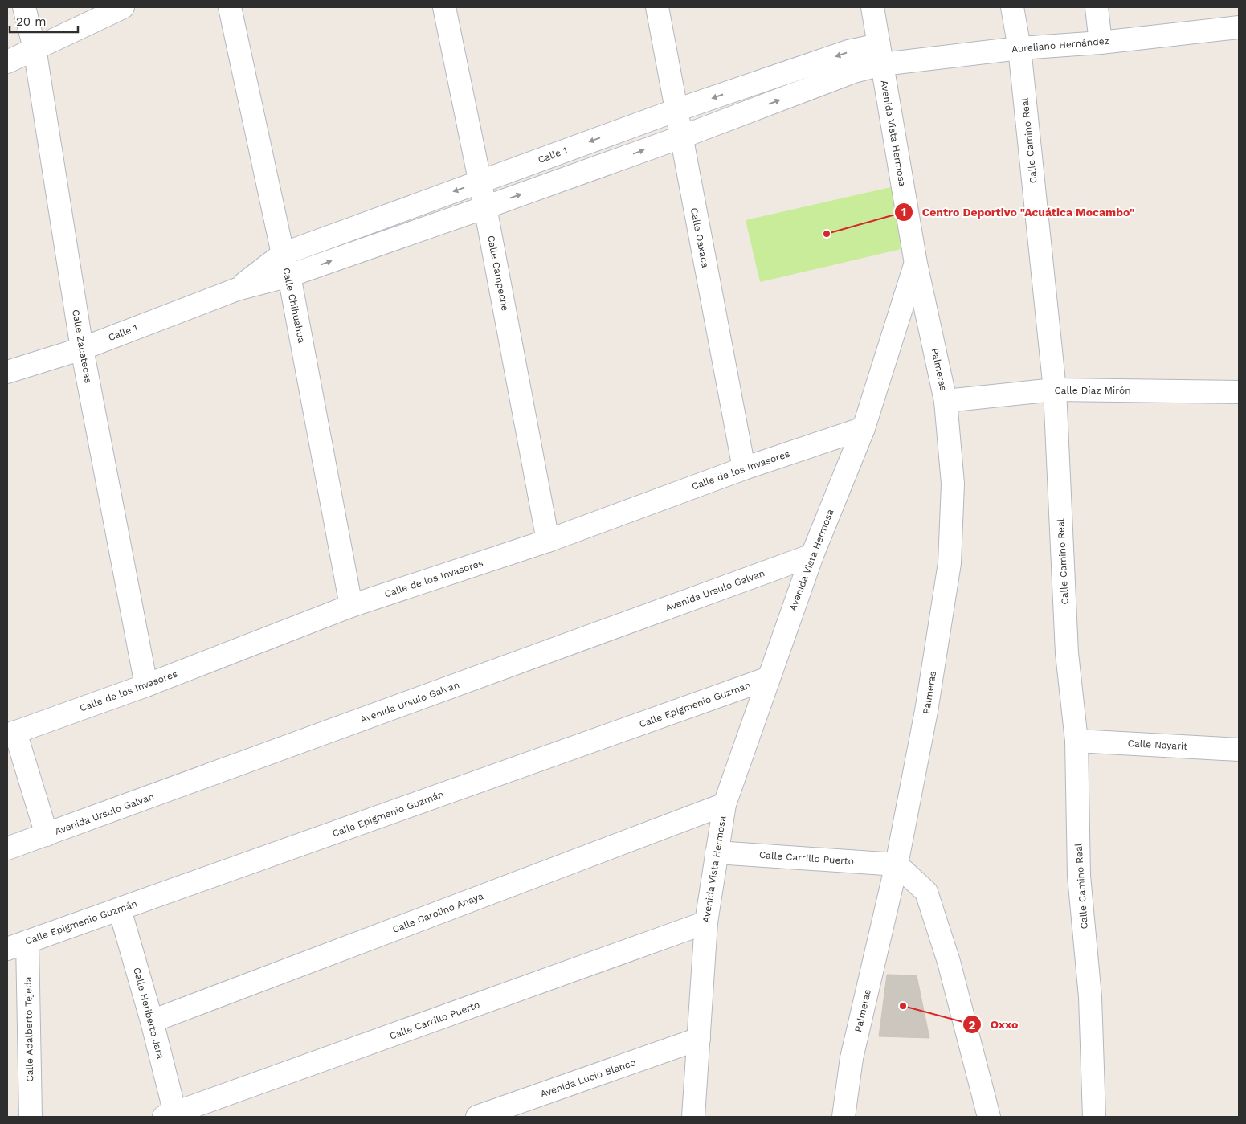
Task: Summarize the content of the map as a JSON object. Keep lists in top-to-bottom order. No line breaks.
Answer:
{"streets":{"street":["Aureliano Hernández","Avenida Vista Hermosa","Calle Camino Real","Calle 1","Calle Oaxaca","Calle Campeche","Calle Chihuahua","Calle Zacatecas","Palmeras","Calle Díaz Mirón","Calle de los Invasores","Avenida Ursulo Galvan","Calle Epigmenio Guzmán","Calle Nayarit","Calle Carrillo Puerto","Calle Carolino Anaya","Calle Heriberto Jara","Calle Adalberto Tejeda","Avenida Lucio Blanco"]},"crossings":[["Aureliano Hernández","Avenida Vista Hermosa"],["Aureliano Hernández","Calle Camino Real"],["Aureliano Hernández","Calle 1"],["Avenida Vista Hermosa","Calle 1"],["Avenida Vista Hermosa","Palmeras"],["Avenida Vista Hermosa","Calle de los Invasores"],["Avenida Vista Hermosa","Avenida Ursulo Galvan"],["Avenida Vista Hermosa","Calle Epigmenio Guzmán"],["Avenida Vista Hermosa","Calle Carrillo Puerto"],["Avenida Vista Hermosa","Calle Carolino Anaya"],["Avenida Vista Hermosa","Avenida Lucio Blanco"],["Calle Camino Real","Calle Díaz Mirón"],["Calle Camino Real","Calle Nayarit"],["Calle 1","Calle Oaxaca"],["Calle 1","Calle Campeche"],["Calle 1","Calle Chihuahua"],["Calle 1","Calle Zacatecas"],["Calle Oaxaca","Calle de los Invasores"],["Calle Campeche","Calle de los Invasores"],["Calle Chihuahua","Calle de los Invasores"],["Calle Zacatecas","Calle de los Invasores"],["Palmeras","Calle Díaz Mirón"],["Palmeras","Calle Carrillo Puerto"],["Calle Epigmenio Guzmán","Calle Heriberto Jara"],["Calle Epigmenio Guzmán","Calle Adalberto Tejeda"],["Calle Carrillo Puerto","Calle Heriberto Jara"],["Calle Carolino Anaya","Calle Heriberto Jara"]],"places":["Centro Deportivo \"Acuática Mocambo\"","Oxxo"],"scale_bar":"20 m"}
